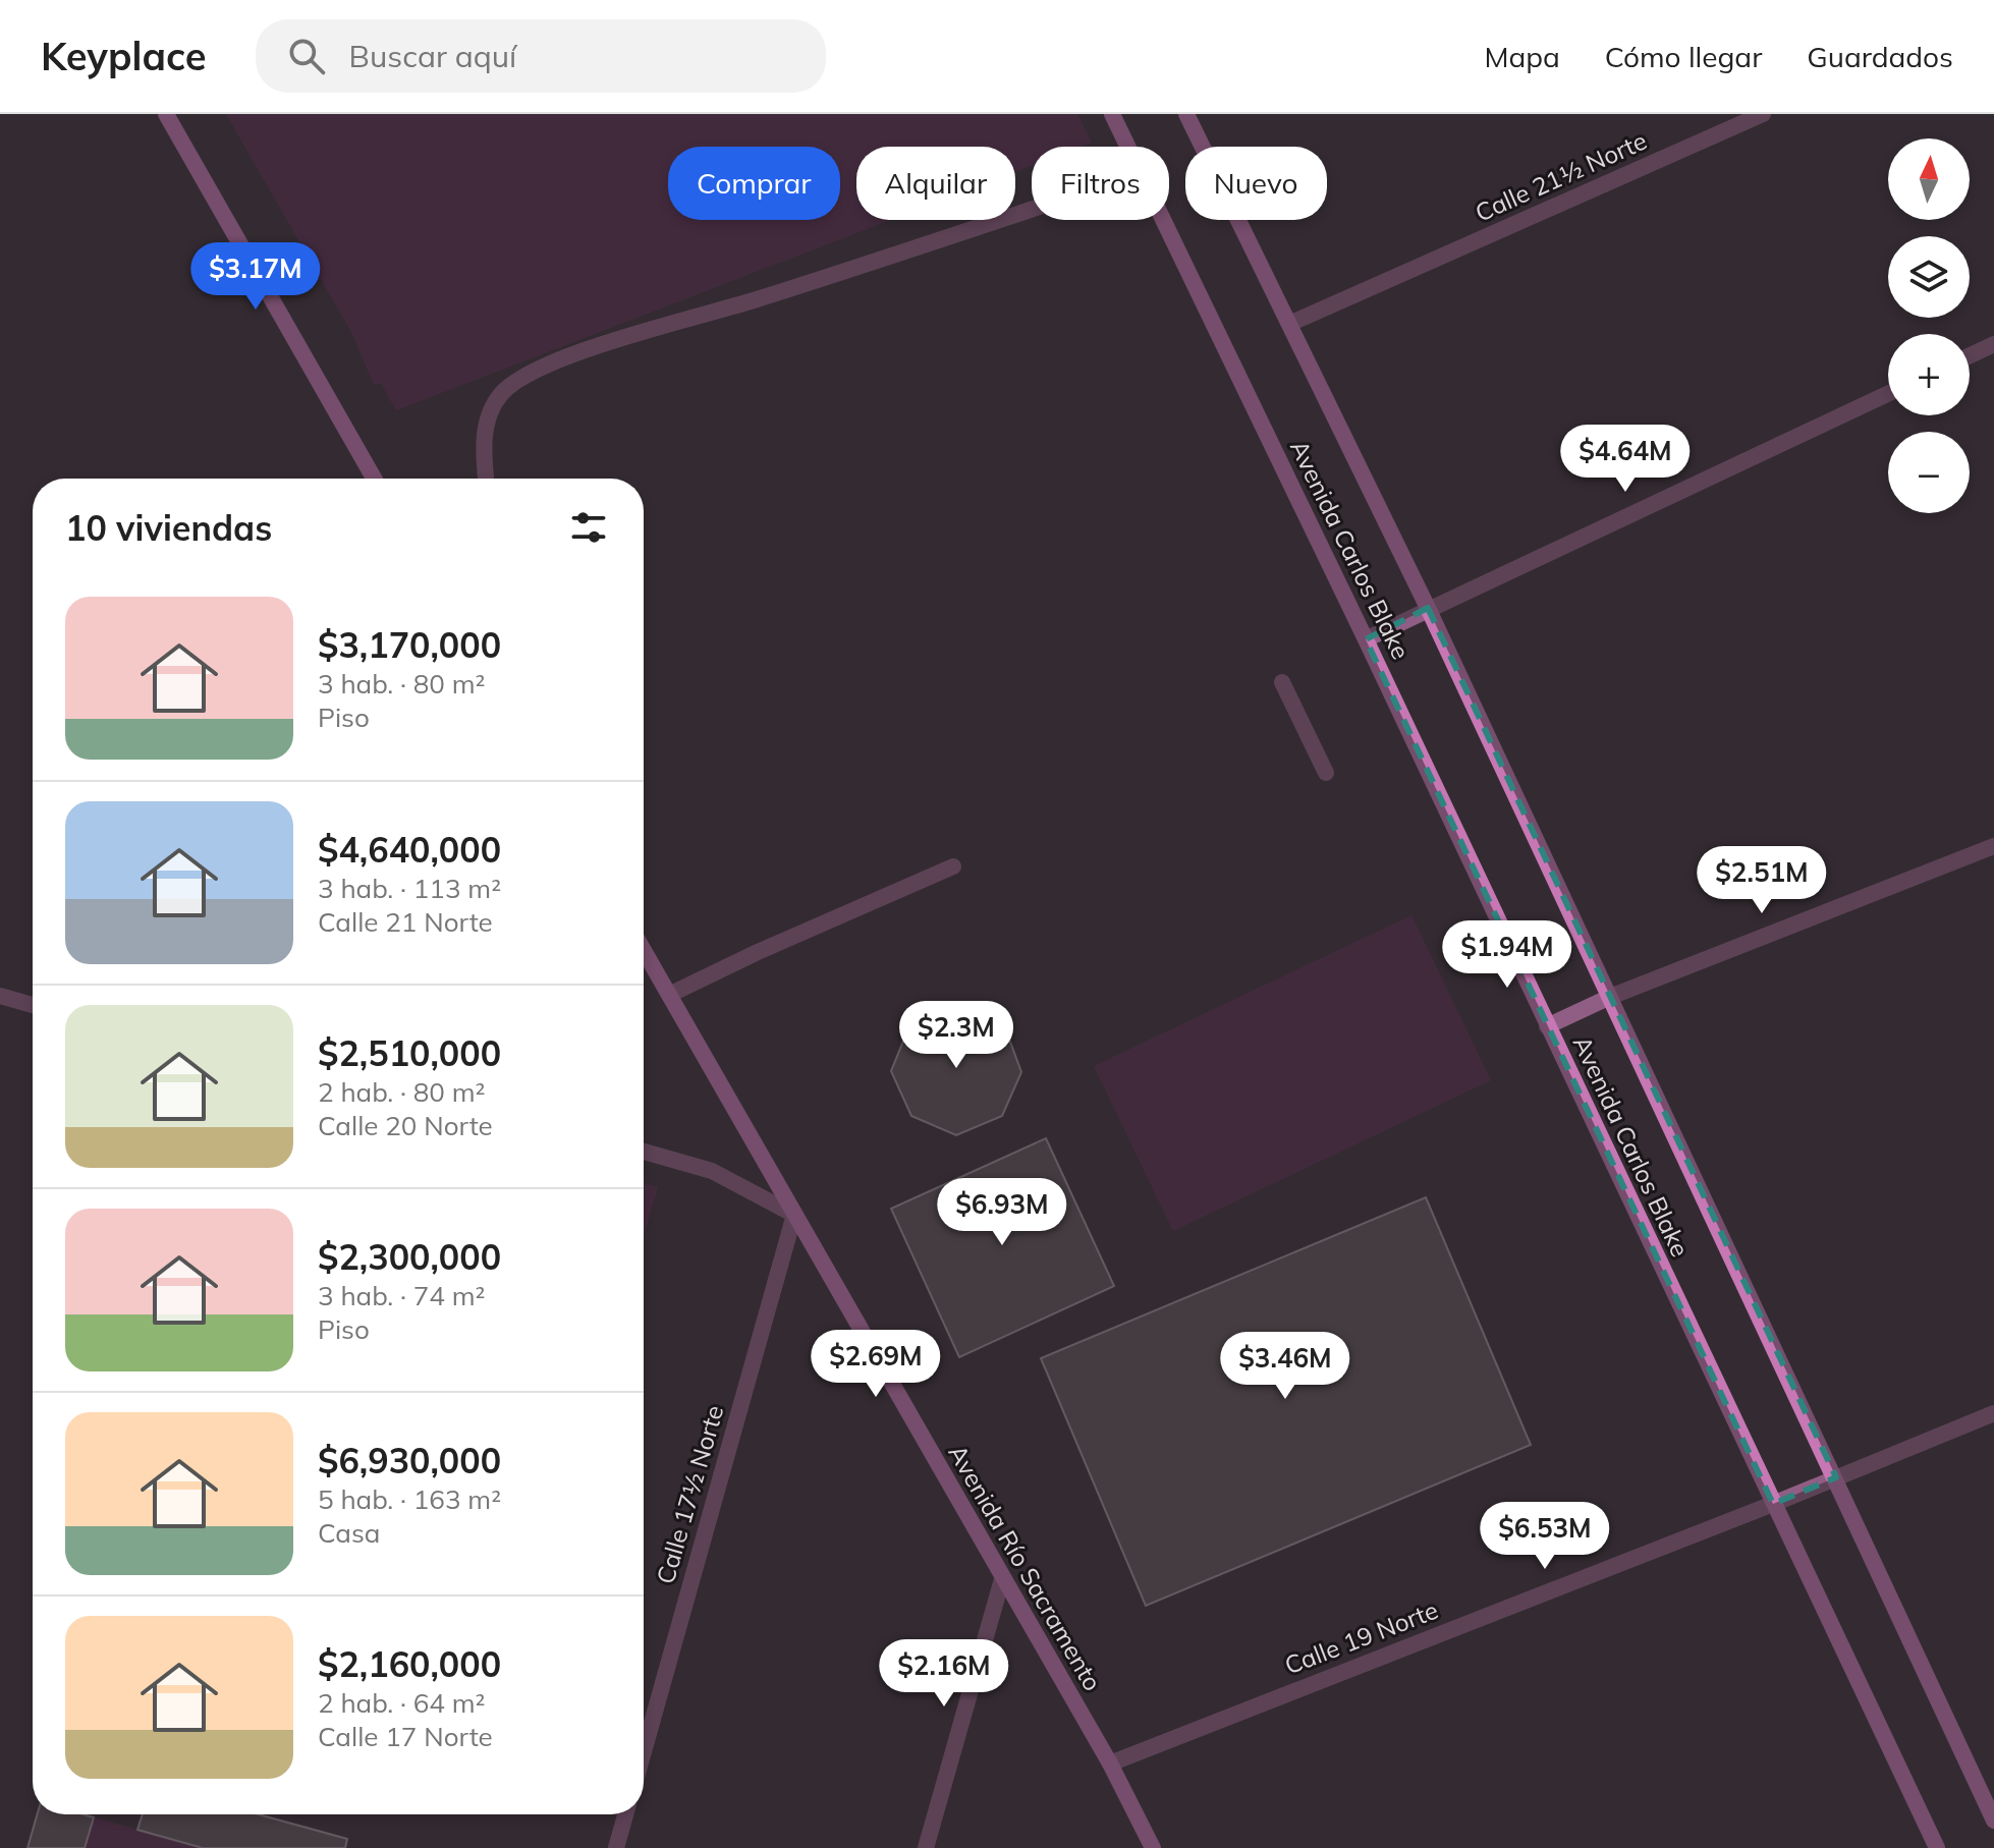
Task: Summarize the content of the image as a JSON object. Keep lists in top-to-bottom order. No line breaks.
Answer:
{"streets":{"street":["Calle 21½ Norte","Avenida Carlos Blake","Calle 17½ Norte","Avenida Río Sacramento","Calle 19 Norte"]},"crossings":[["Calle 21½ Norte","Avenida Carlos Blake"],["Avenida Carlos Blake","Calle 19 Norte"],["Calle 17½ Norte","Avenida Río Sacramento"],["Avenida Río Sacramento","Calle 19 Norte"]],"north":"top","page":{"header":"Keyplace","search":"Buscar aquí","nav":["Mapa","Cómo llegar","Guardados"],"map_buttons":["+","−"],"chip":["Comprar","Alquilar","Filtros","Nuevo"],"price":["$3.17M","$4.64M","$2.51M","$1.94M","$2.3M","$6.93M","$2.69M","$3.46M","$6.53M","$2.16M"],"heading":"10 viviendas","list":[{"name":"$3,170,000","note":"3 hab. · 80 m² · Piso"},{"name":"$4,640,000","note":"3 hab. · 113 m² · Calle 21 Norte"},{"name":"$2,510,000","note":"2 hab. · 80 m² · Calle 20 Norte"},{"name":"$2,300,000","note":"3 hab. · 74 m² · Piso"},{"name":"$6,930,000","note":"5 hab. · 163 m² · Casa"},{"name":"$2,160,000","note":"2 hab. · 64 m² · Calle 17 Norte"}]}}
